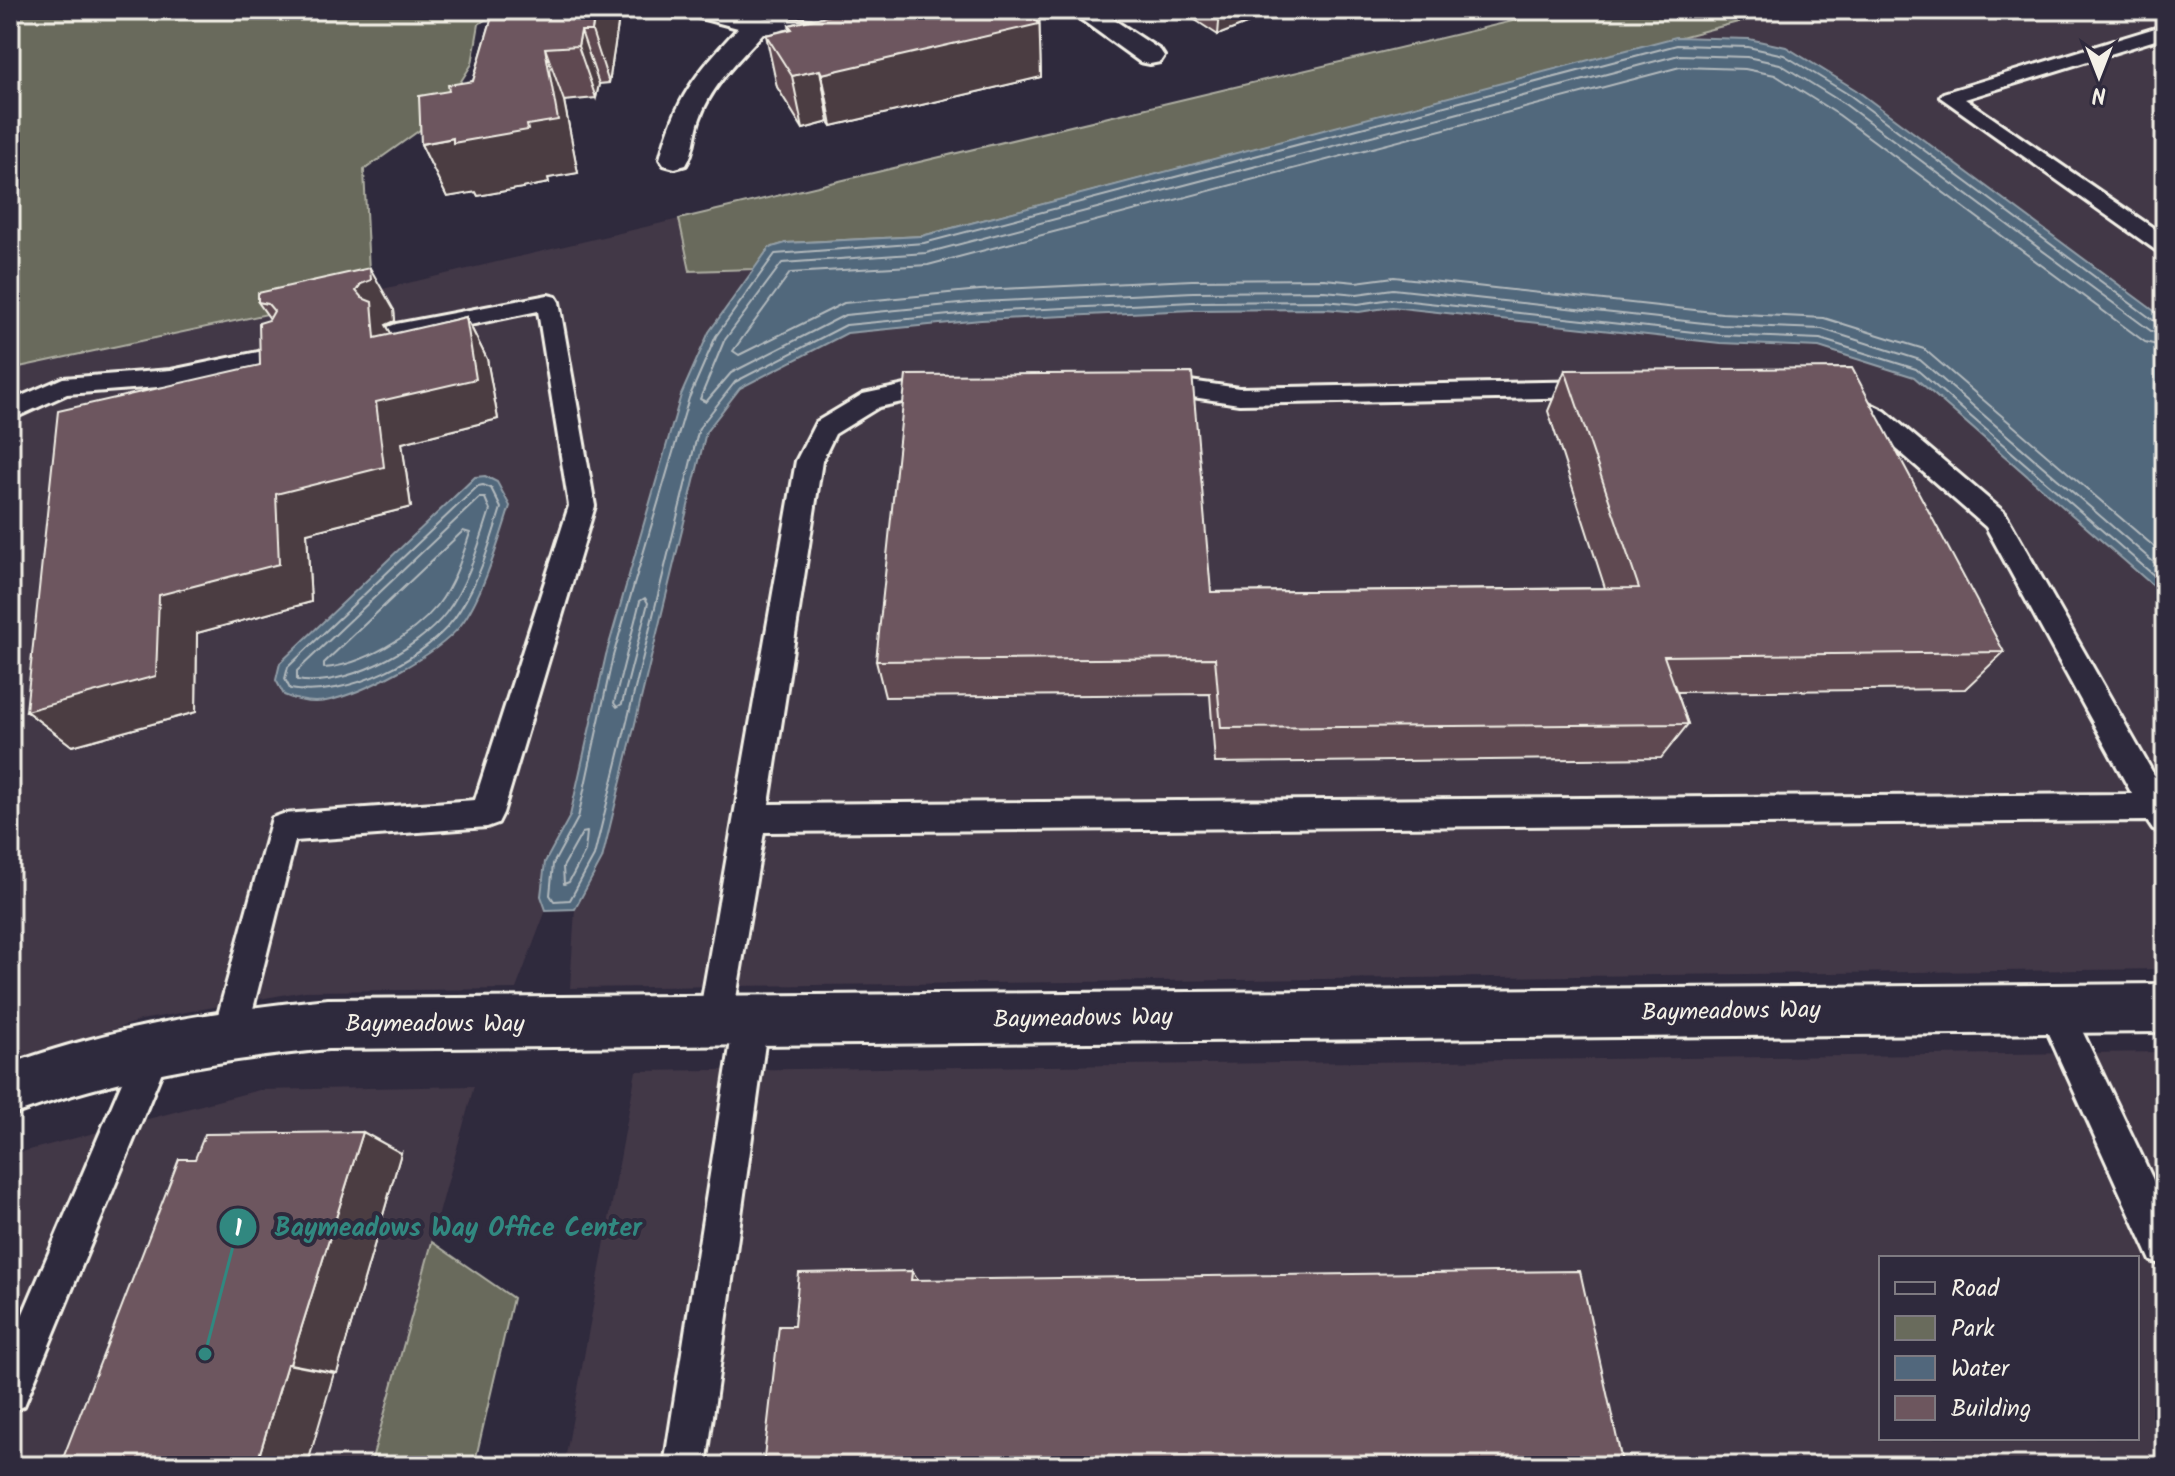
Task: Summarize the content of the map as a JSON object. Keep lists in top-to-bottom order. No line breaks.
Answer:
{"streets":{"street":["Baymeadows Way"]},"places":["Baymeadows Way Office Center"],"legend":["Road","Park","Water","Building"],"north":"bottom"}
